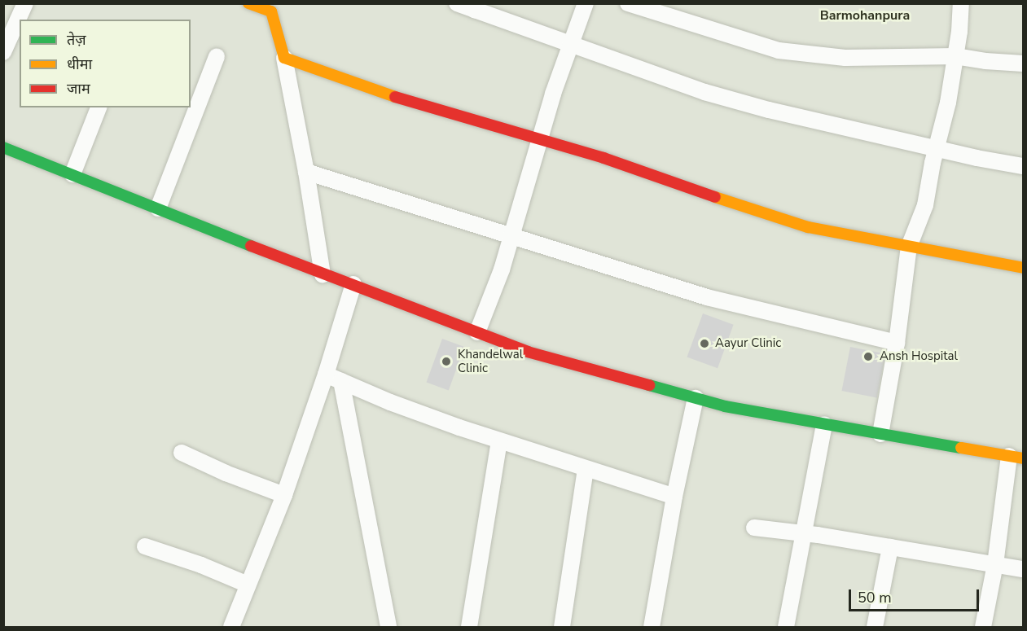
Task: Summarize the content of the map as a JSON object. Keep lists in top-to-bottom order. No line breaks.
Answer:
{"districts":["Barmohanpura"],"places":["Aayur Clinic","Ansh Hospital","Khandelwal Clinic"],"legend":["तेज़","धीमा","जाम"],"scale_bar":"50 m"}
